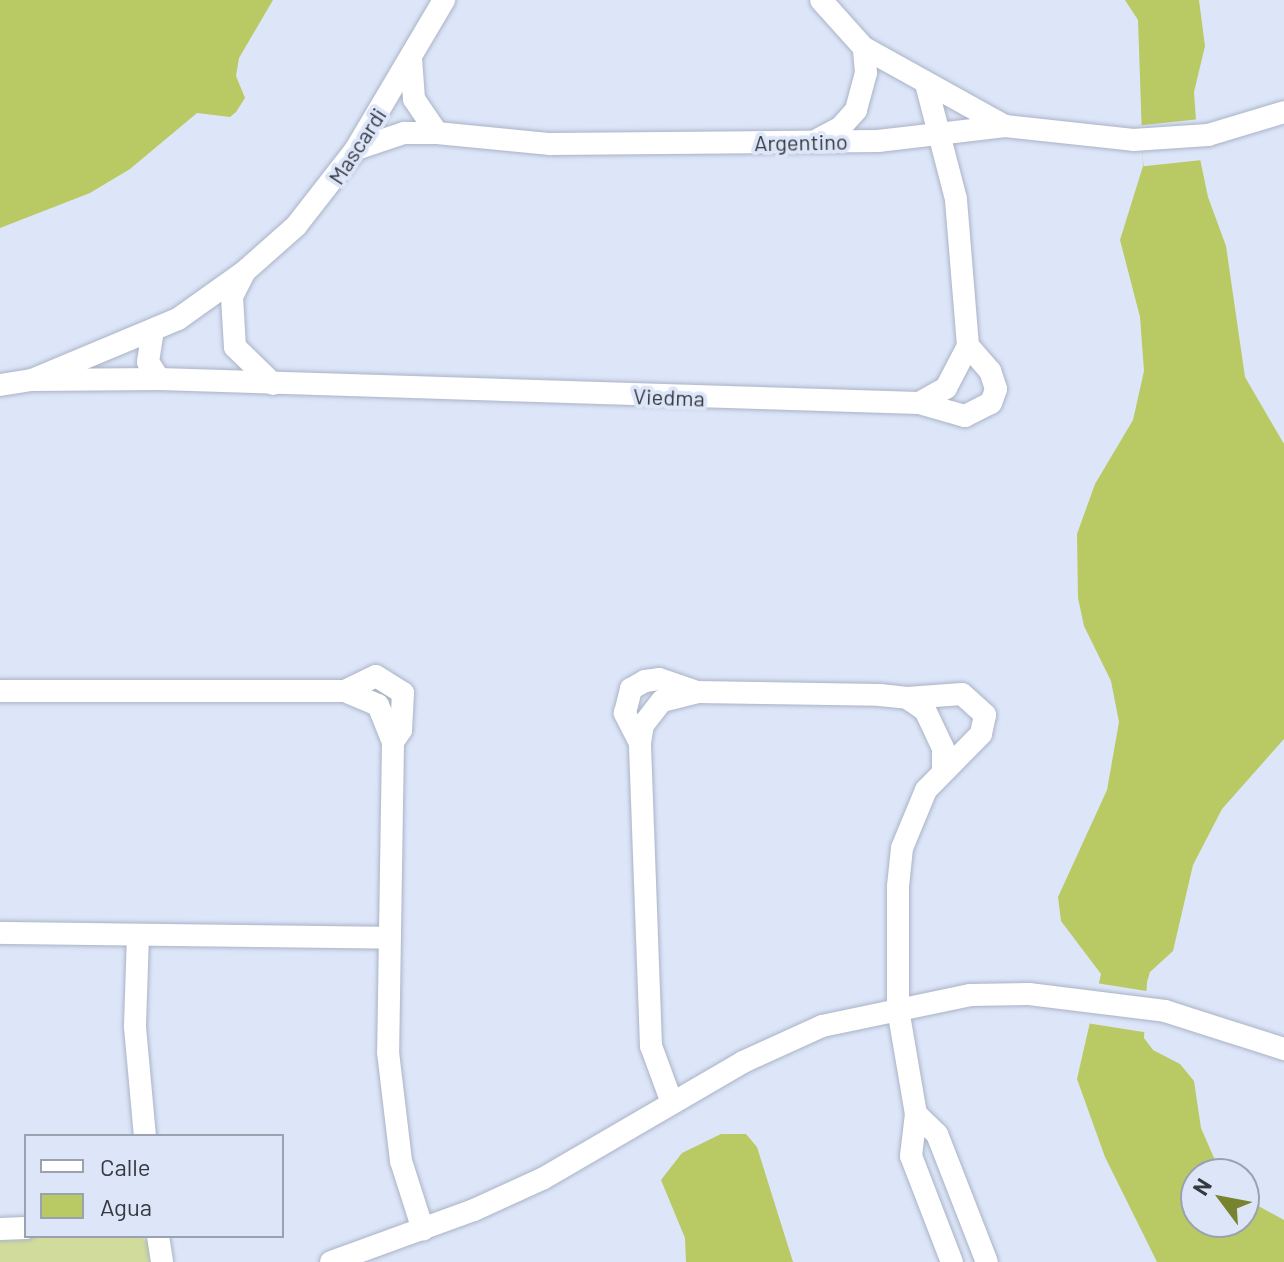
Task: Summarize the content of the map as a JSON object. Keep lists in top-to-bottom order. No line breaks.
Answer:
{"streets":{"street":["Argentino","Mascardi","Viedma"]},"crossings":[["Argentino","Mascardi"],["Mascardi","Viedma"]],"legend":["Calle","Agua"],"north":"top left"}
